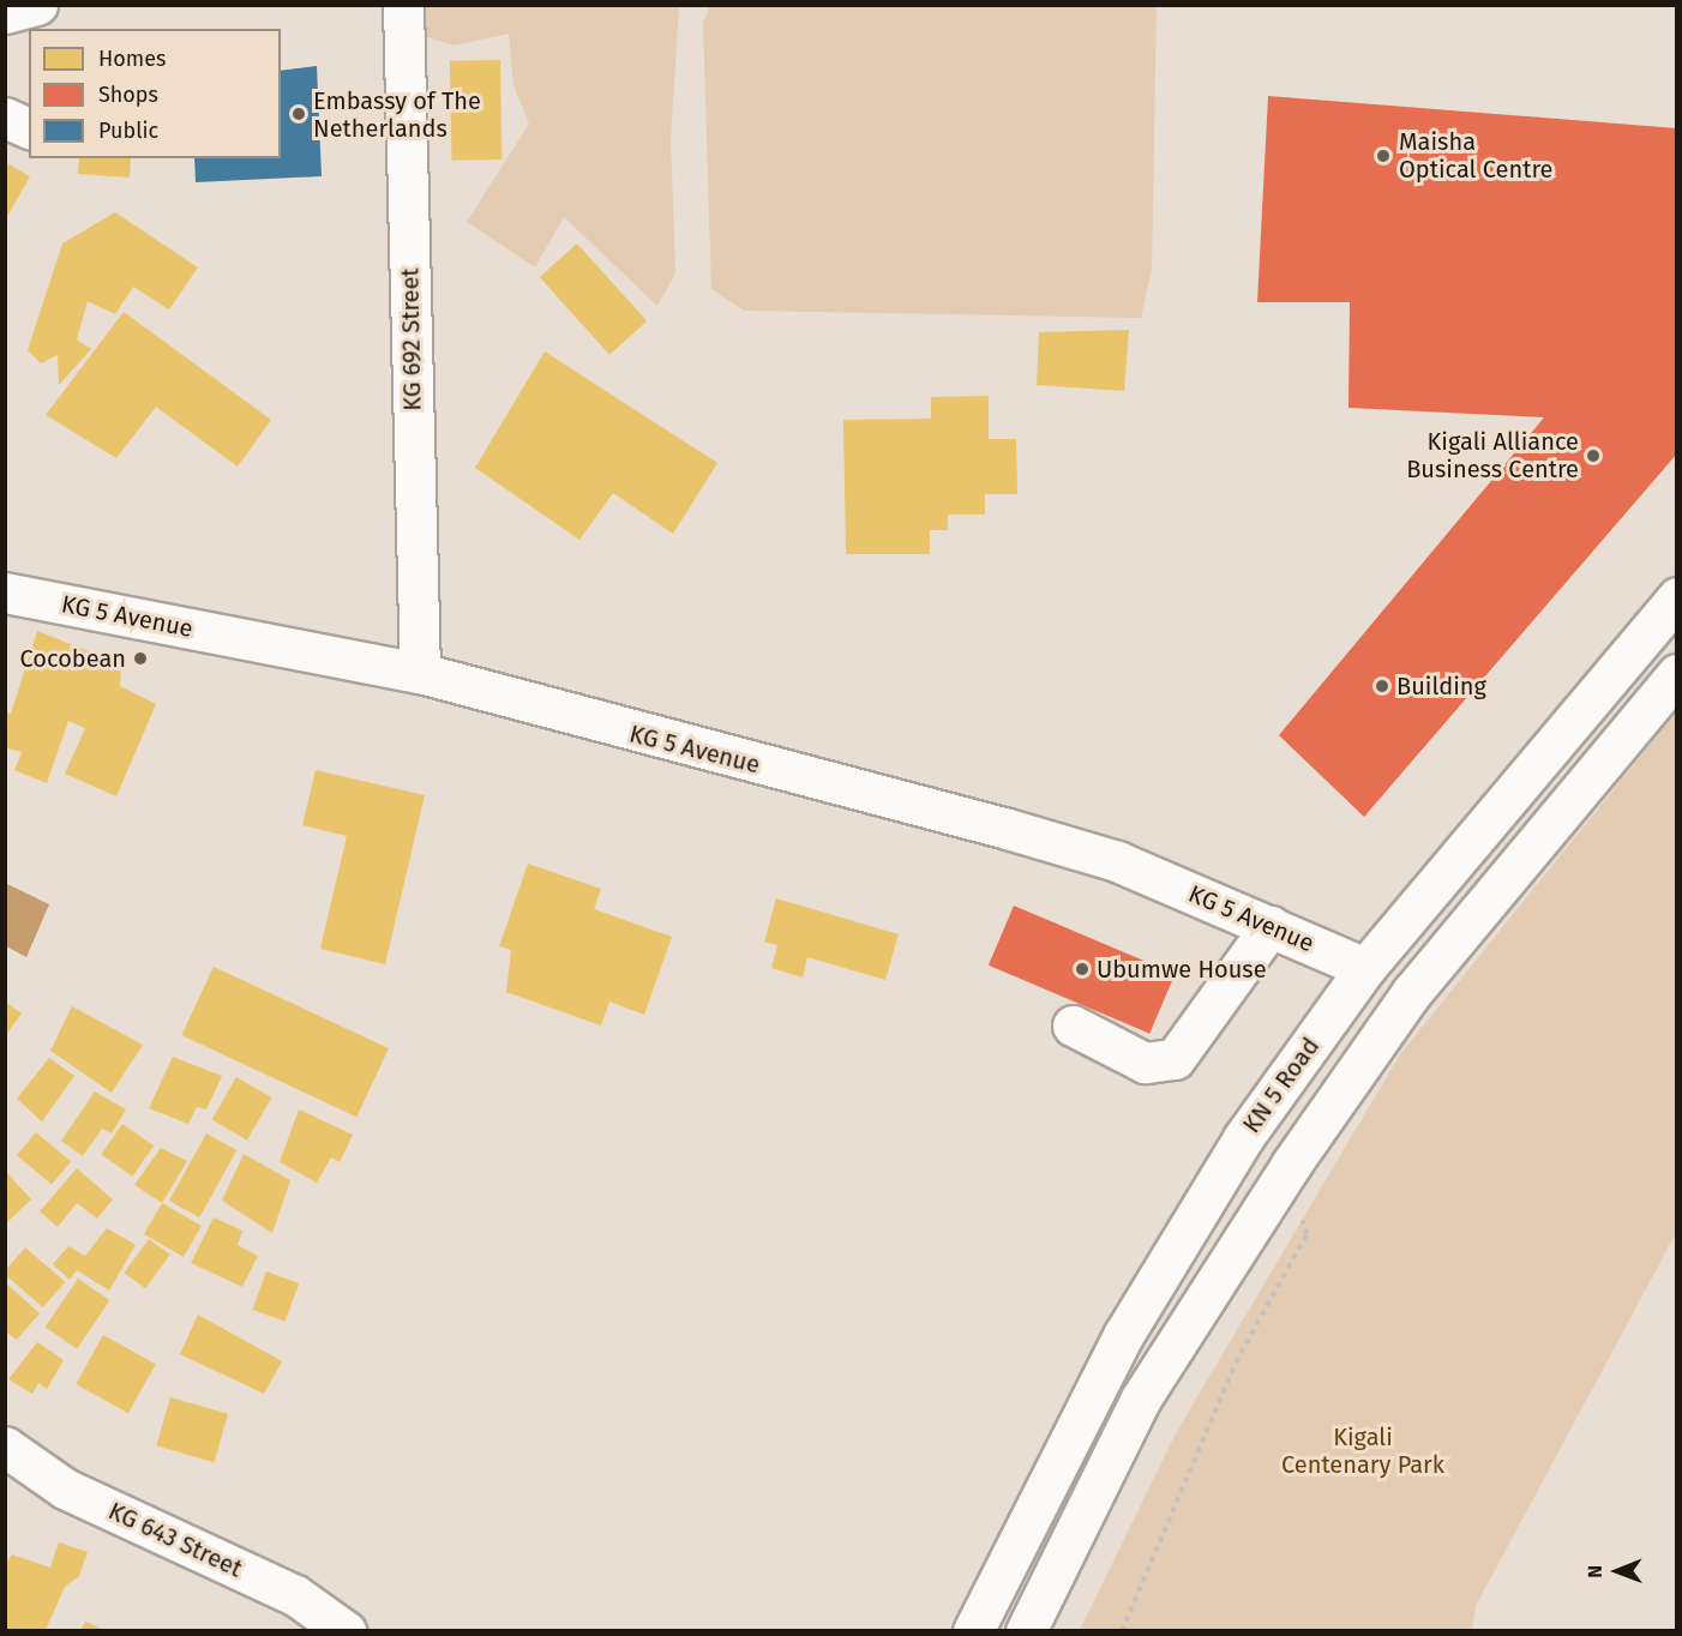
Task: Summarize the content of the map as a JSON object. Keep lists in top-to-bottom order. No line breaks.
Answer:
{"streets":{"street":["KG 692 Street","KG 5 Avenue","KN 5 Road","KG 643 Street"]},"crossings":[["KG 692 Street","KG 5 Avenue"],["KG 5 Avenue","KN 5 Road"]],"parks":["Kigali Centenary Park"],"places":["Embassy of The Netherlands","Maisha Optical Centre","Kigali Alliance Business Centre","Cocobean","Building","Ubumwe House"],"legend":["Homes","Shops","Public"],"north":"left"}
